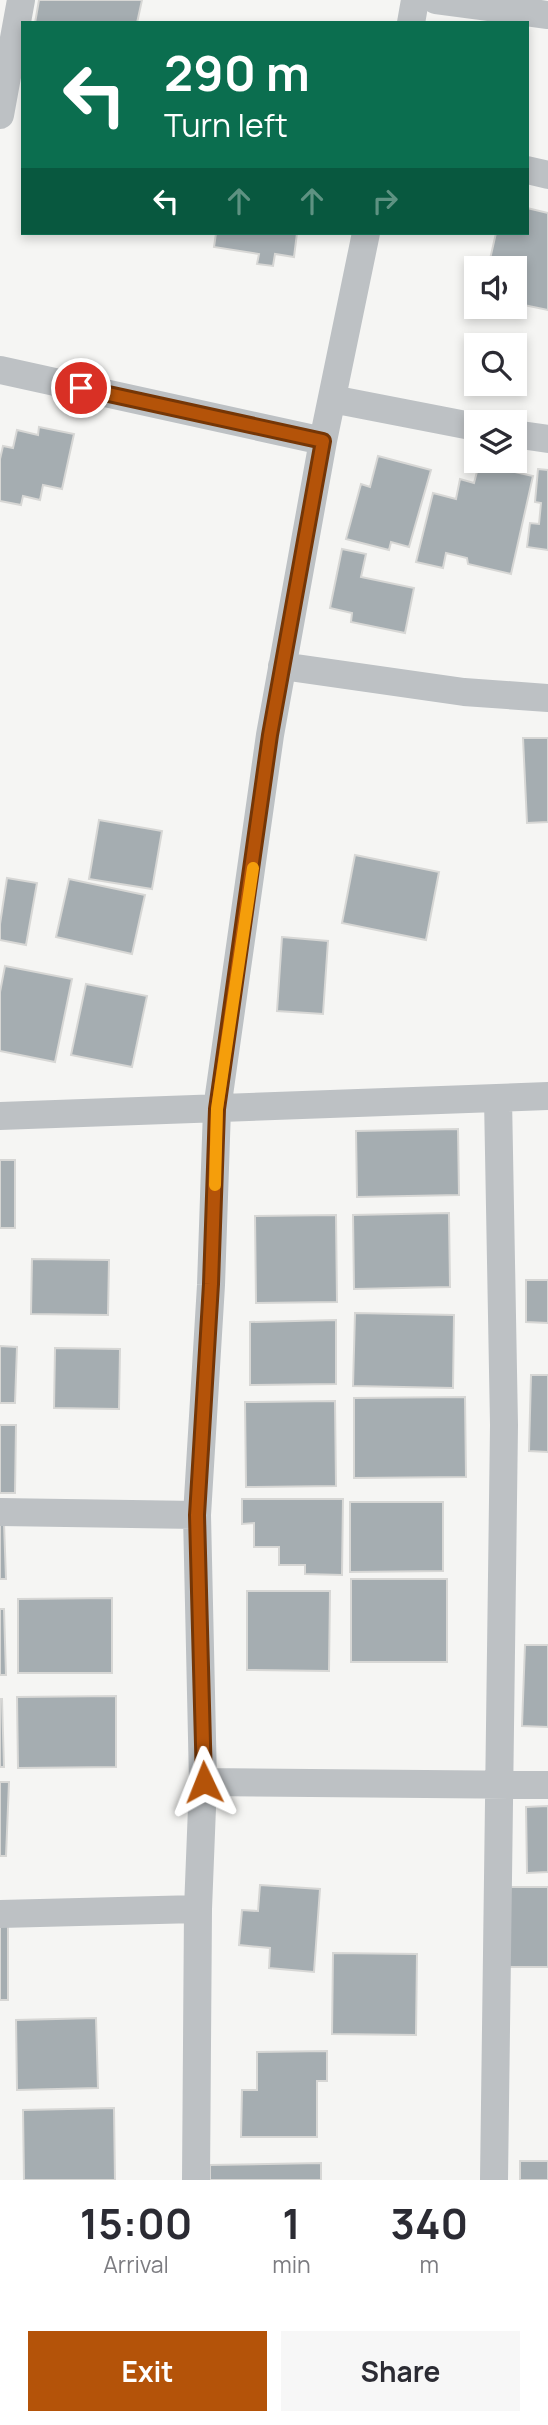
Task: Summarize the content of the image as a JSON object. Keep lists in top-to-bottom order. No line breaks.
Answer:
{"page":{"turn":["290 m","Turn left"],"eta":["15:00","Arrival","1","min","340","m"],"buttons":["Exit","Share"]}}
